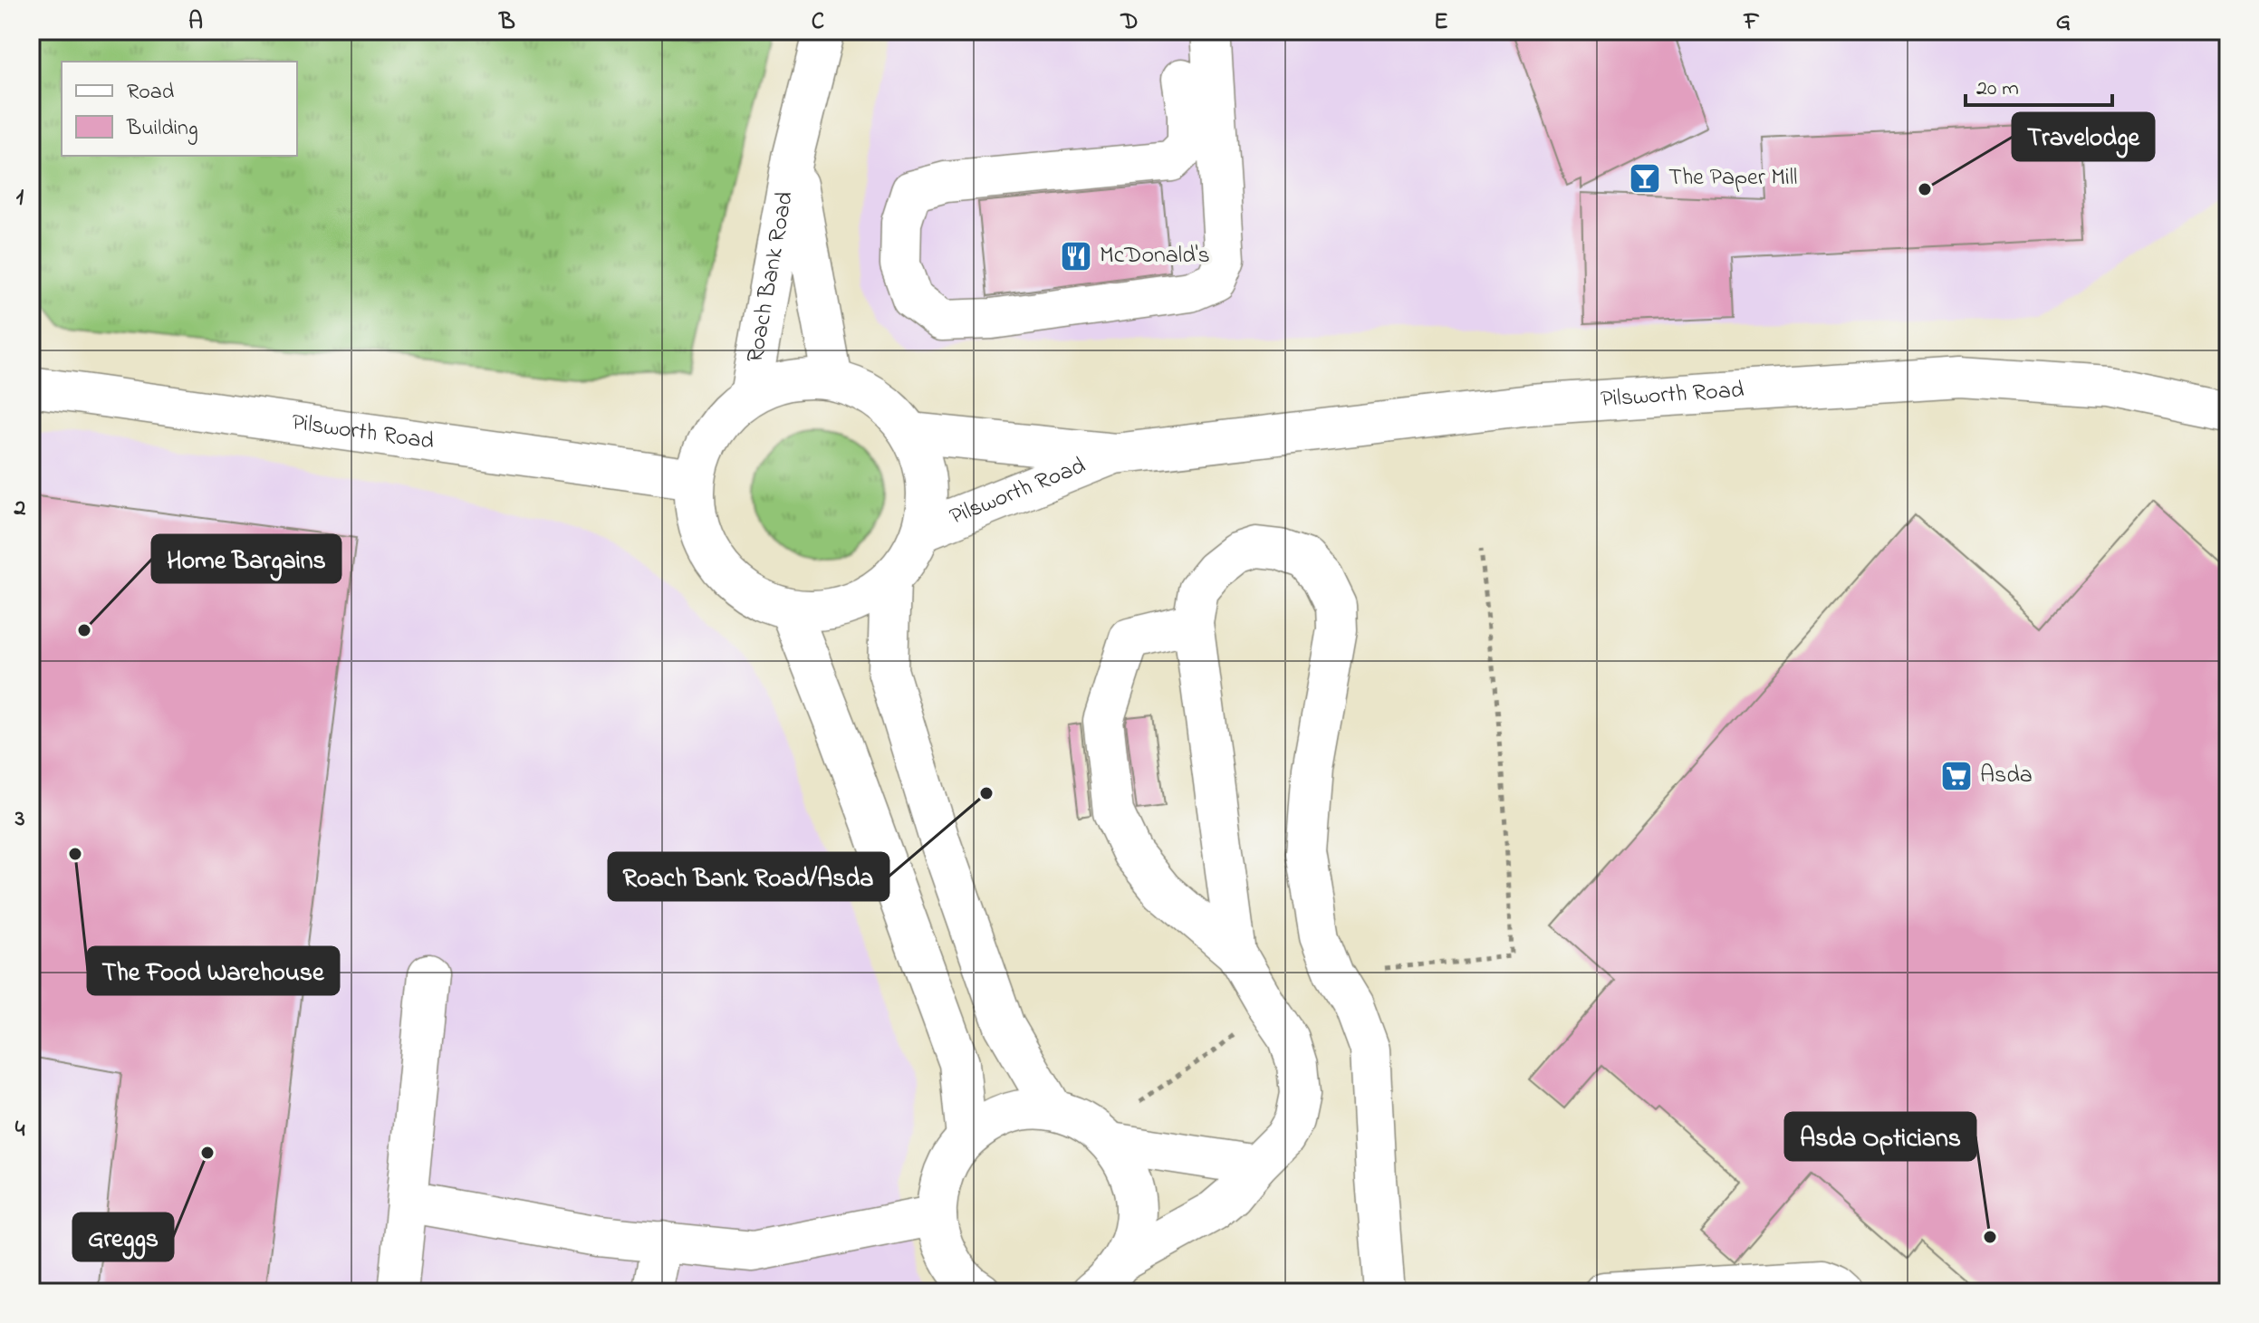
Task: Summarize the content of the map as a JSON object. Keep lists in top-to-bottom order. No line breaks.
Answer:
{"streets":{"street":["Roach Bank Road","Pilsworth Road"]},"crossings":[["Roach Bank Road","Pilsworth Road"]],"places":{"bar":["The Paper Mill"],"other":["Travelodge","Home Bargains","Roach Bank Road/Asda","The Food Warehouse","Greggs","Asda Opticians"],"restaurant":["McDonald's"],"supermarket":["Asda"]},"legend":["Road","Building"],"scale_bar":"20 m","grid":{"columns":["A","B","C","D","E","F","G"],"rows":["1","2","3","4"]}}
